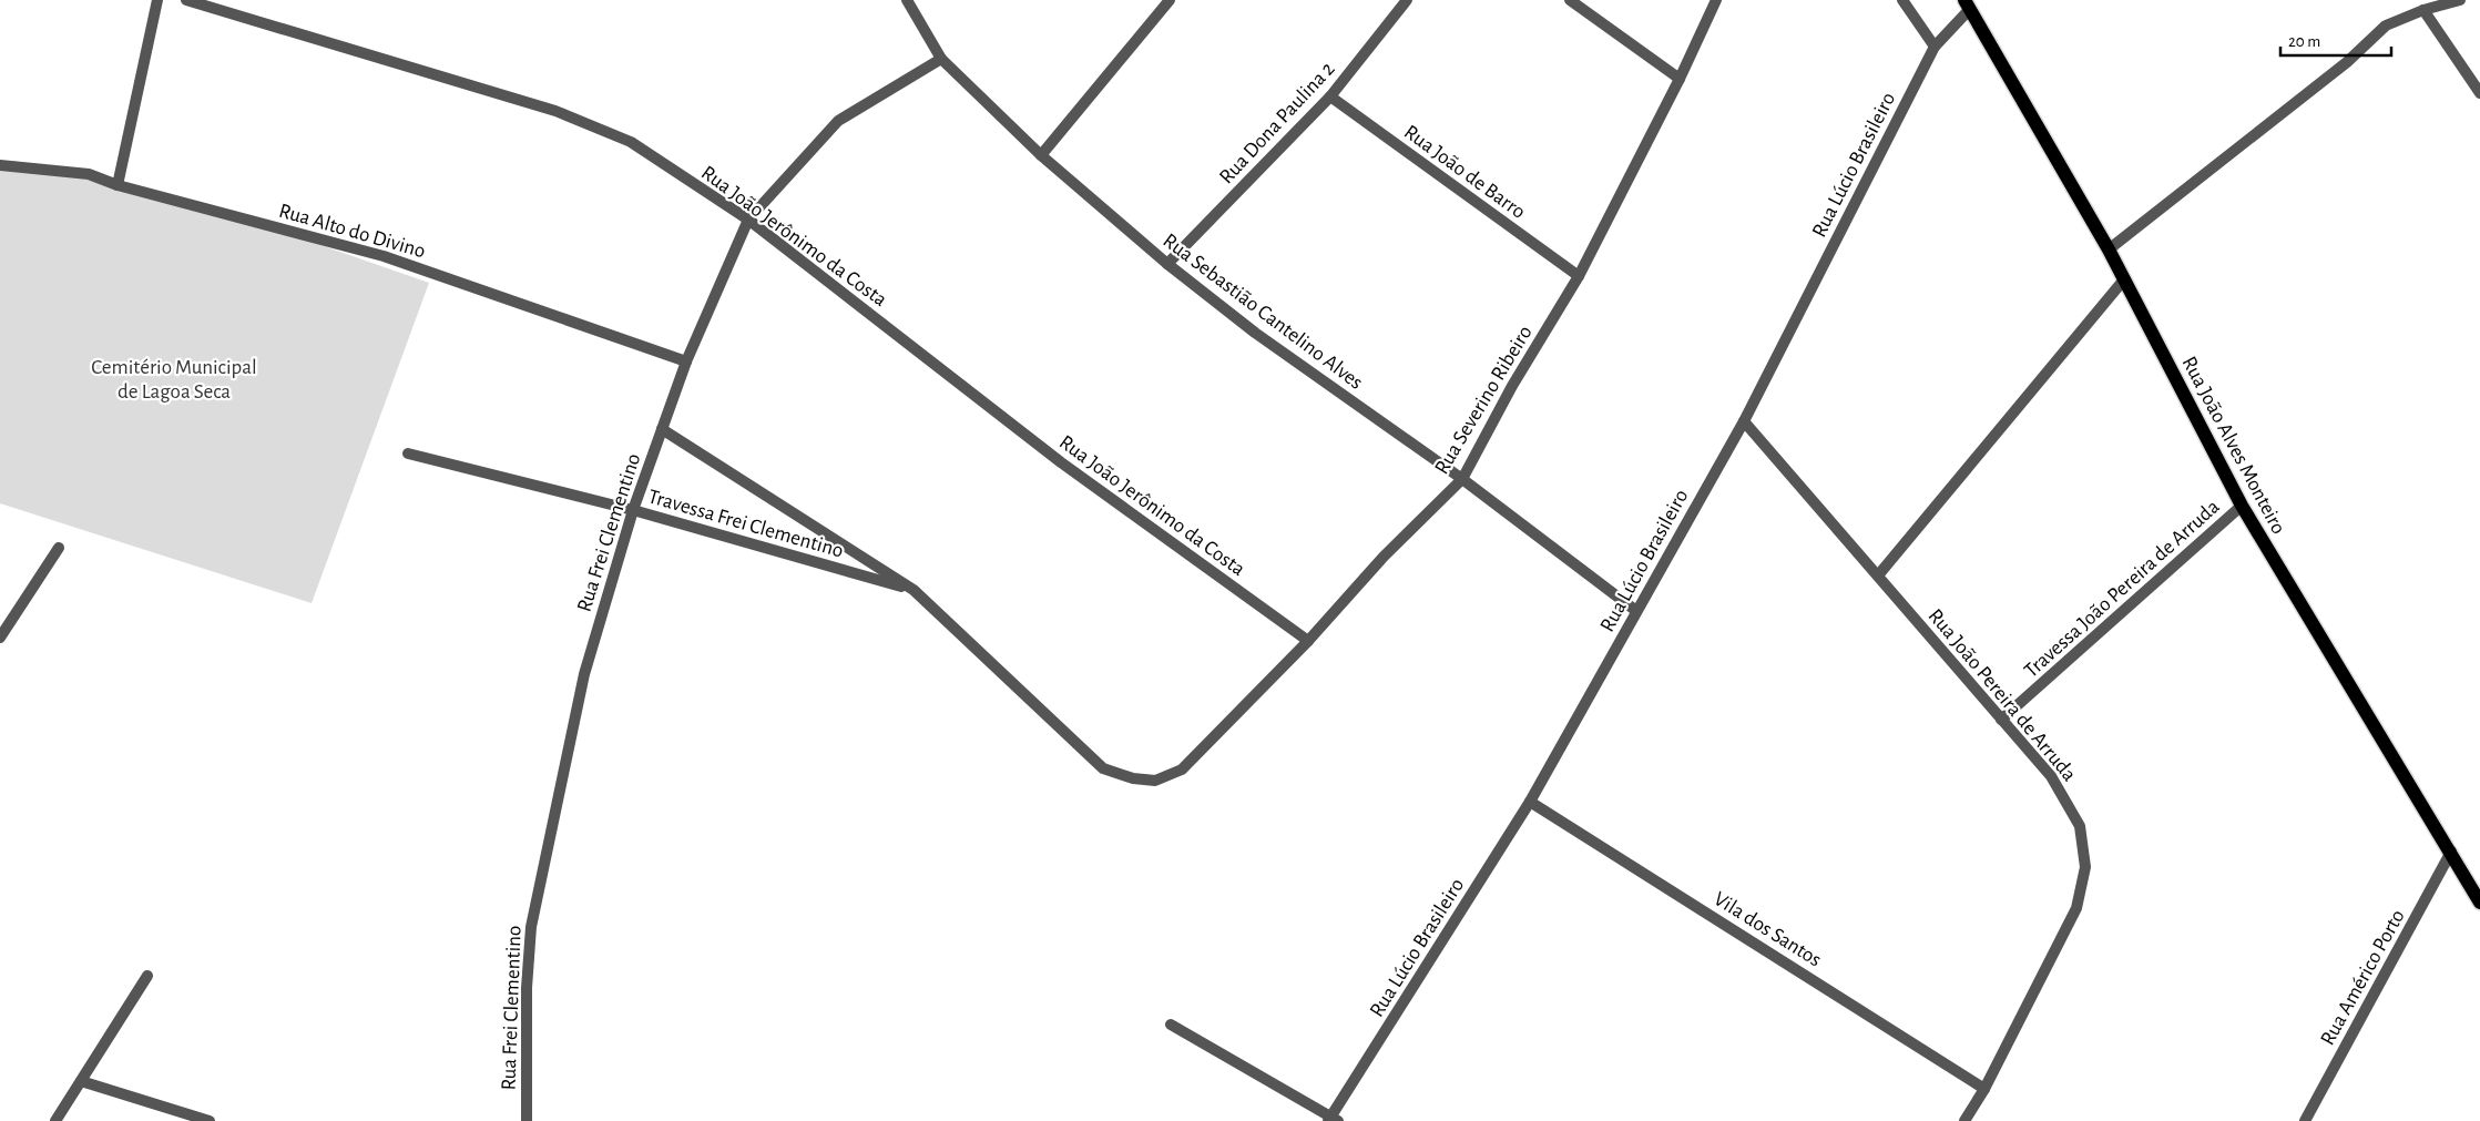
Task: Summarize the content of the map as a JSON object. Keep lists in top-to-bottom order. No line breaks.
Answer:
{"streets":{"main road":["Rua João Alves Monteiro"],"street":["Rua Dona Paulina 2","Rua Lúcio Brasileiro","Rua João de Barro","Rua Alto do Divino","Rua João Jerônimo da Costa","Rua Sebastião Cantelino Alves","Rua Severino Ribeiro","Travessa Frei Clementino","Rua Frei Clementino","Travessa João Pereira de Arruda","Rua João Pereira de Arruda","Vila dos Santos","Rua Américo Porto"]},"crossings":[["Rua Dona Paulina 2","Rua João de Barro"],["Rua Dona Paulina 2","Rua Sebastião Cantelino Alves"],["Rua Lúcio Brasileiro","Rua Sebastião Cantelino Alves"],["Rua Lúcio Brasileiro","Rua João Alves Monteiro"],["Rua Lúcio Brasileiro","Rua João Pereira de Arruda"],["Rua Lúcio Brasileiro","Vila dos Santos"],["Rua João de Barro","Rua Severino Ribeiro"],["Rua Alto do Divino","Rua Frei Clementino"],["Rua João Jerônimo da Costa","Rua Severino Ribeiro"],["Rua João Jerônimo da Costa","Rua Frei Clementino"],["Rua Sebastião Cantelino Alves","Rua Severino Ribeiro"],["Rua Sebastião Cantelino Alves","Rua Frei Clementino"],["Rua Severino Ribeiro","Travessa Frei Clementino"],["Rua João Alves Monteiro","Travessa João Pereira de Arruda"],["Rua João Alves Monteiro","Rua Américo Porto"],["Travessa Frei Clementino","Rua Frei Clementino"],["Travessa João Pereira de Arruda","Rua João Pereira de Arruda"],["Rua João Pereira de Arruda","Vila dos Santos"]],"parks":["Cemitério Municipal de Lagoa Seca"],"scale_bar":"20 m"}
